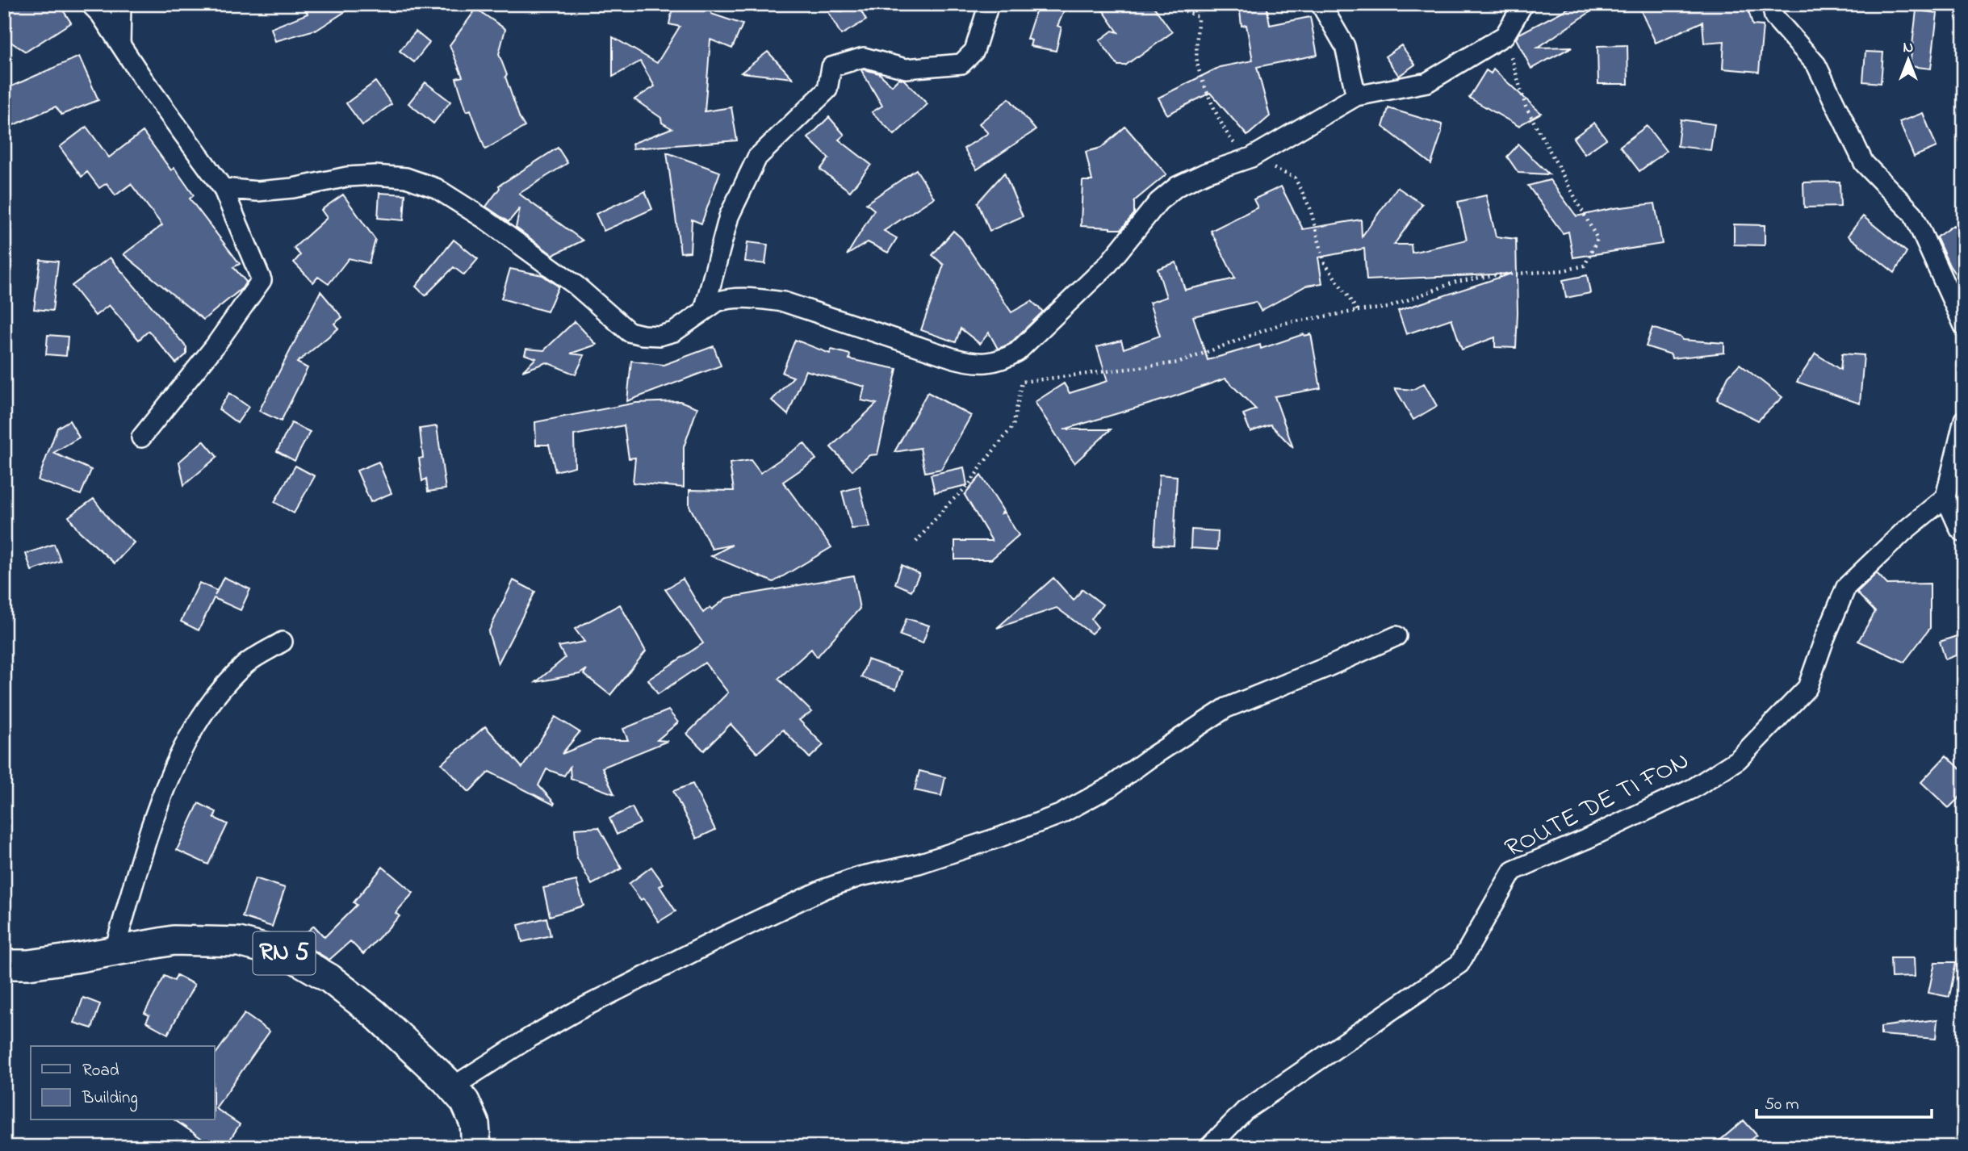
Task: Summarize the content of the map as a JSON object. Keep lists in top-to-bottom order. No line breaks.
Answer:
{"streets":{"main road":["RN 5"],"street":["ROUTE DE TI FON"]},"legend":["Road","Building"],"scale_bar":"50 m","north":"top"}
